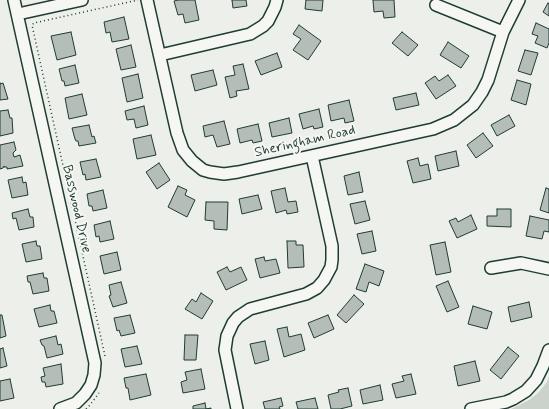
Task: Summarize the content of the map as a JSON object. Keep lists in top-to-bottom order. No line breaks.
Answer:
{"streets":{"street":["Sheringham Road","Basswood Drive"]}}
